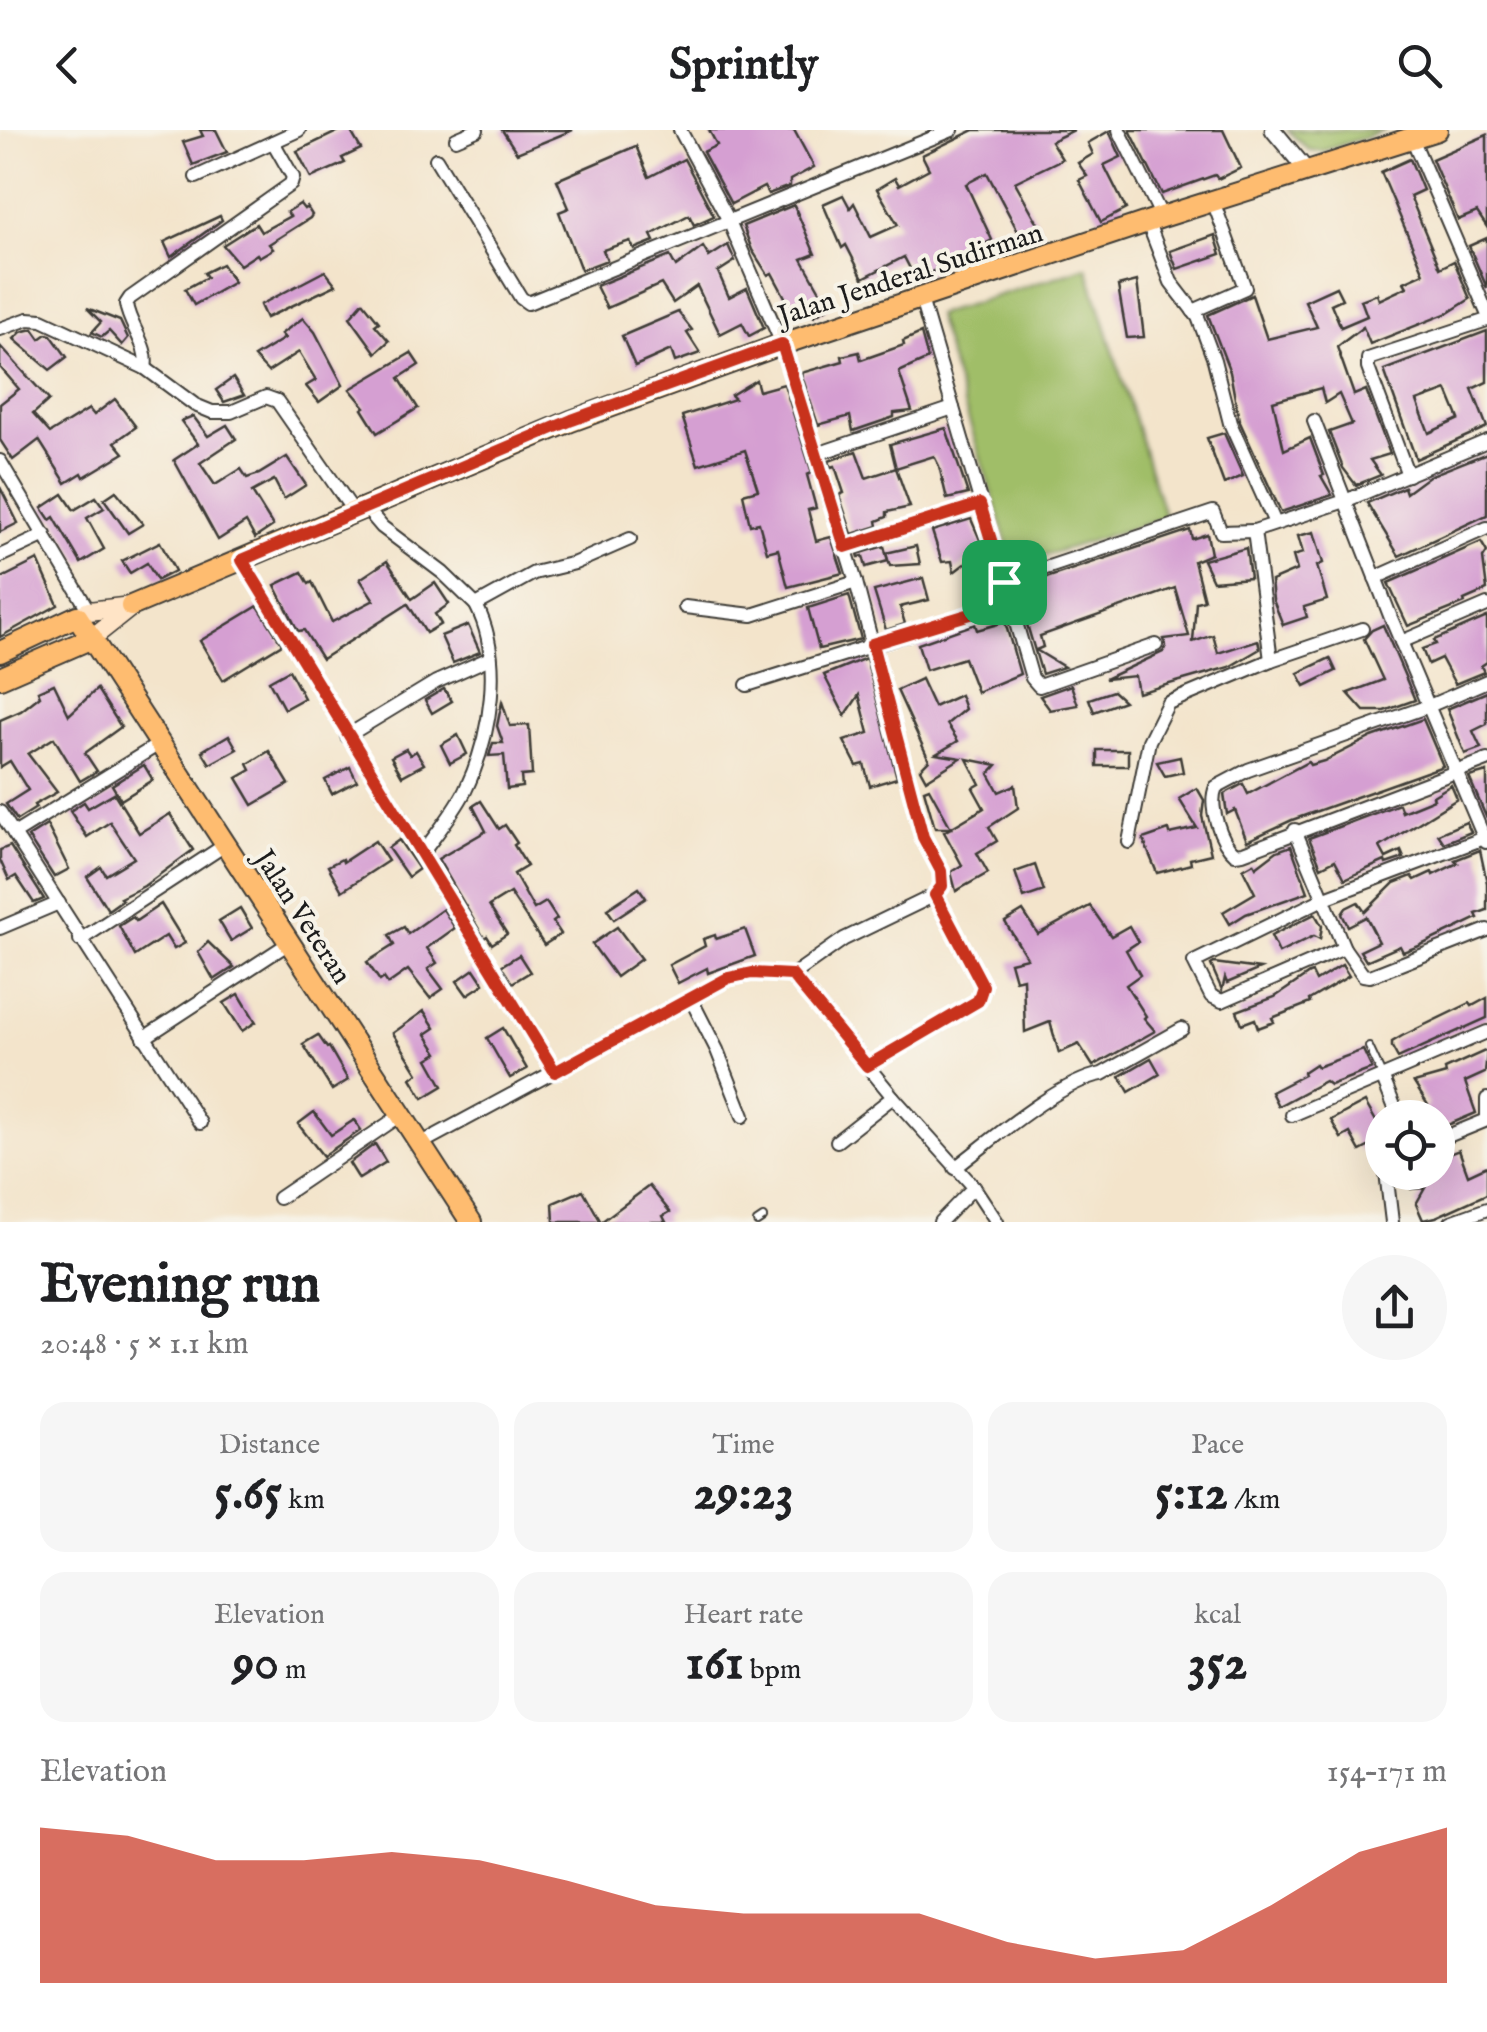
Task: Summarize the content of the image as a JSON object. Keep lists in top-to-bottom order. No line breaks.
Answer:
{"streets":{"main road":["Jalan Jenderal Sudirman","Jalan Veteran"]},"page":{"header":"Sprintly","heading":["Evening run","20:48 · 5 × 1.1 km"],"stats":[["Distance","5.65 km"],["Time","29:23"],["Pace","5:12 /km"],["Elevation","90 m"],["Heart rate","161 bpm"],["kcal","352"]],"chart":["Elevation","154–171 m"]}}
